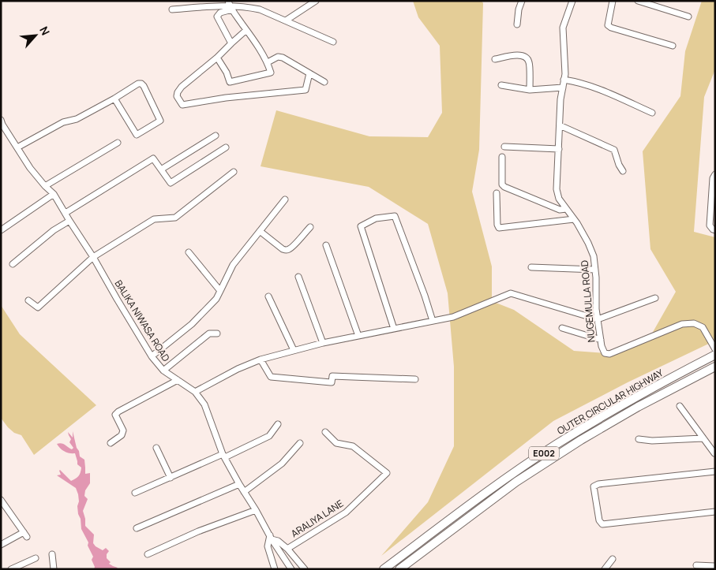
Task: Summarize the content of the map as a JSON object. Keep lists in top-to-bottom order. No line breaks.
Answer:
{"streets":{"highway":["OUTER CIRCULAR HIGHWAY","E002"],"street":["NUGEMULLA ROAD","BALIKA NIWASA ROAD","ARALIYA LANE"]},"north":"top right"}
